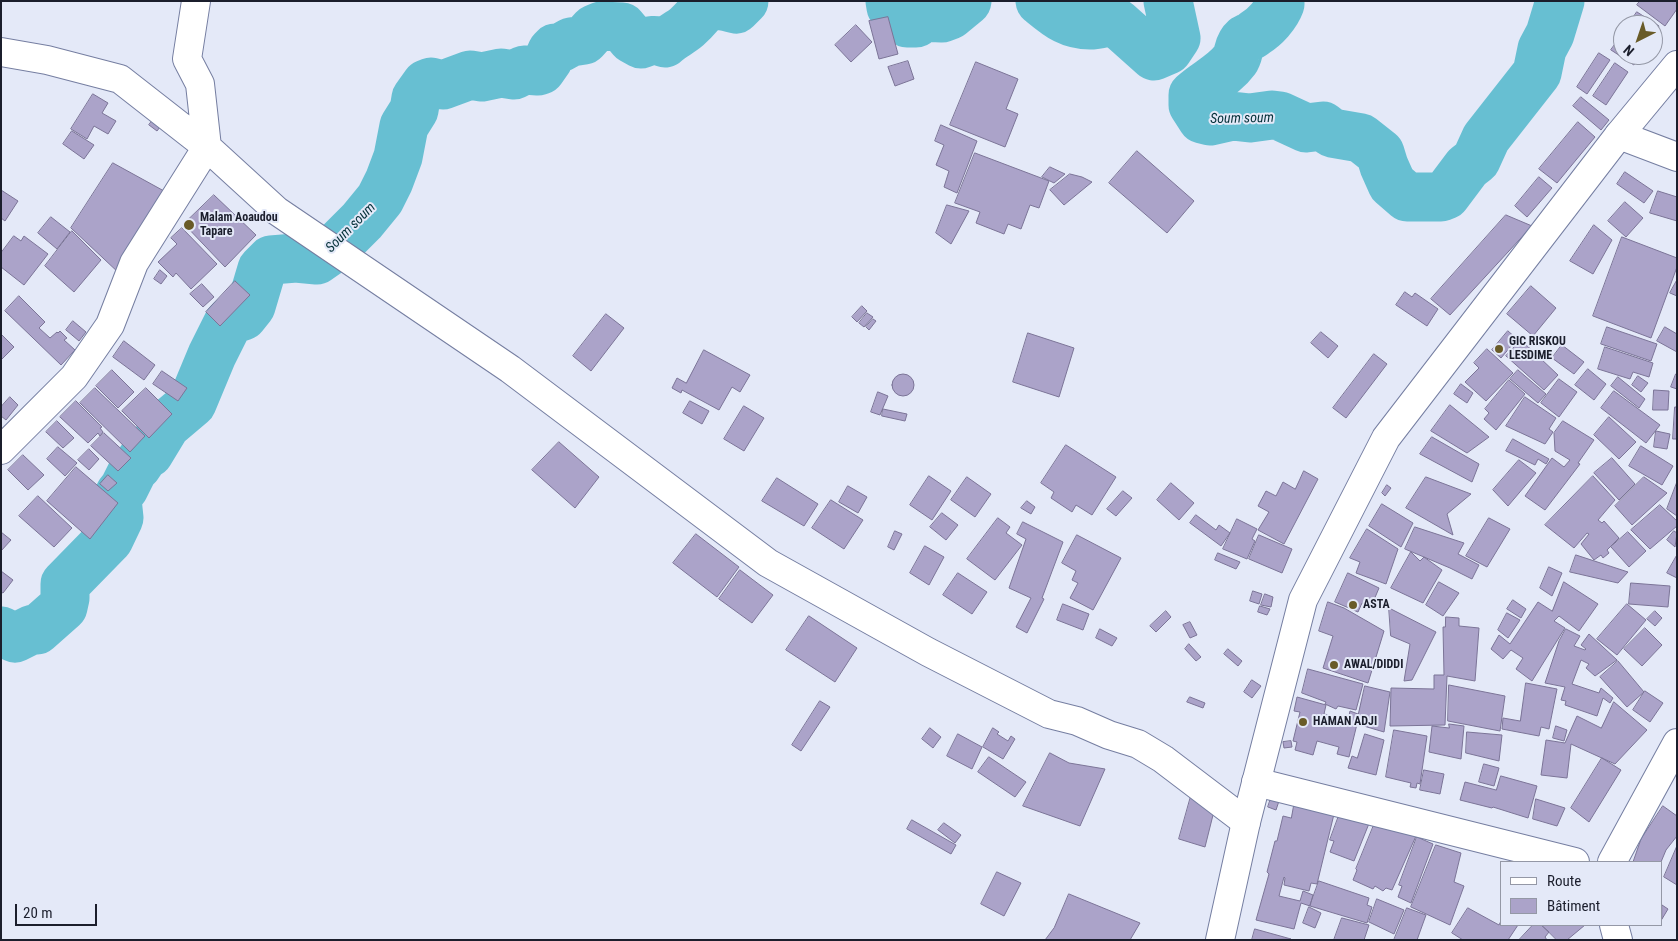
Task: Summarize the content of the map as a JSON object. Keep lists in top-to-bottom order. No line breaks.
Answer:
{"water":["Soum soum"],"places":["Malam Aoaudou Tapare","GIC RISKOU LESDIME","ASTA","AWAL/DIDDI","HAMAN ADJI"],"legend":["Route","Bâtiment"],"scale_bar":"20 m","north":"bottom left"}
